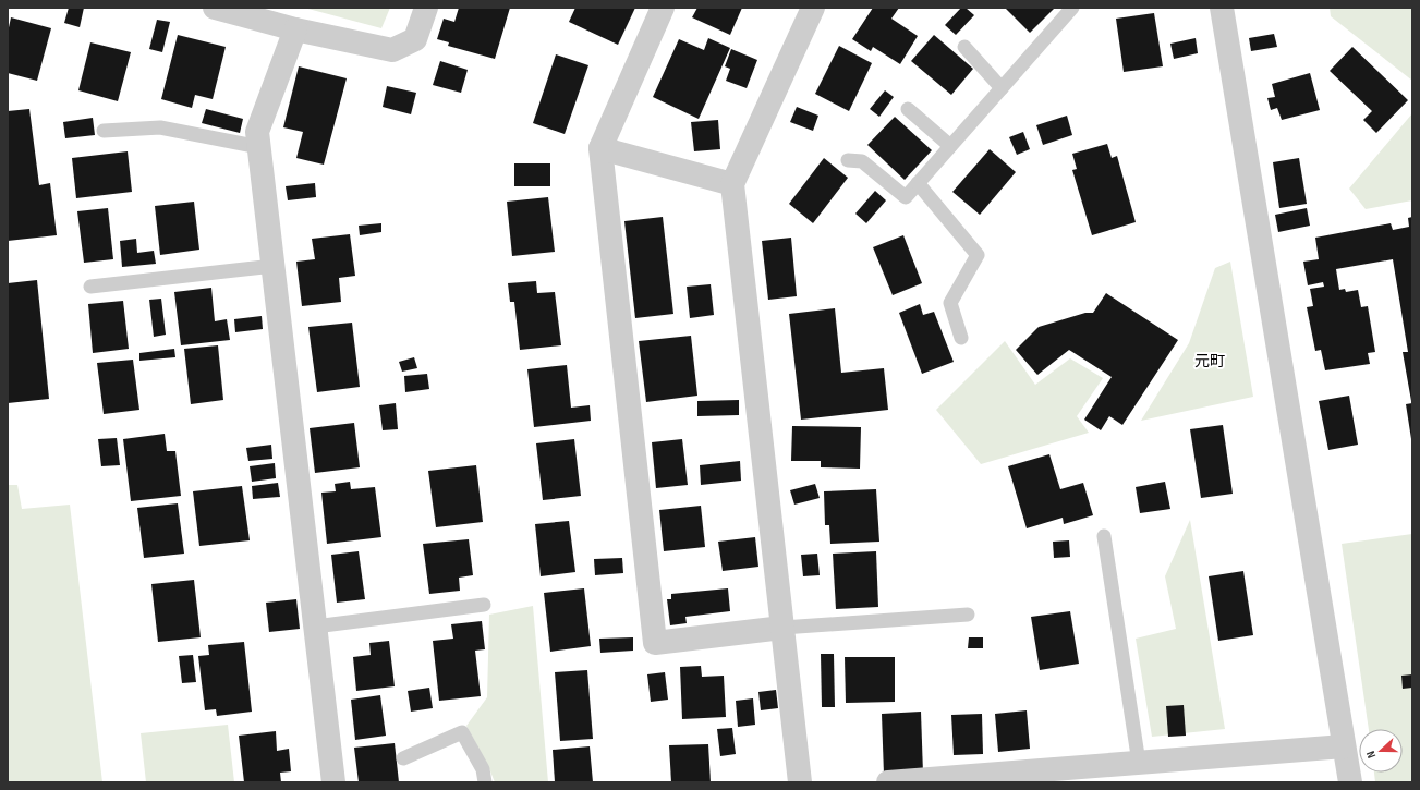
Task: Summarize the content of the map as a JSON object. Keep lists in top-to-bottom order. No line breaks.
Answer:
{"districts":["元町"],"north":"left"}
